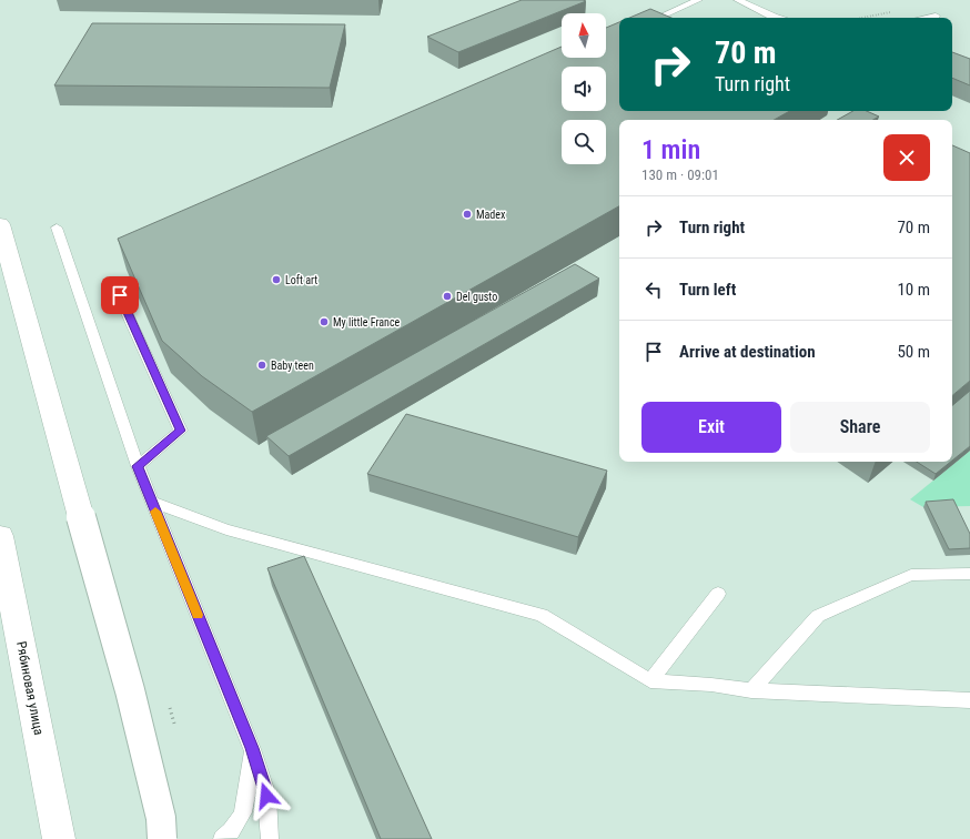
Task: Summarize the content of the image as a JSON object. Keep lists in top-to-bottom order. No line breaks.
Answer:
{"streets":{"main road":["Рябиновая улица"]},"places":["Madex","Loft art","Del gusto","My little France","Baby teen"],"north":"top","page":{"turn":["70 m","Turn right"],"heading":["1 min","130 m · 09:01"],"list":[{"name":"Turn right","value":"70 m"},{"name":"Turn left","value":"10 m"},{"name":"Arrive at destination","value":"50 m"}],"buttons":["Exit","Share"]}}
